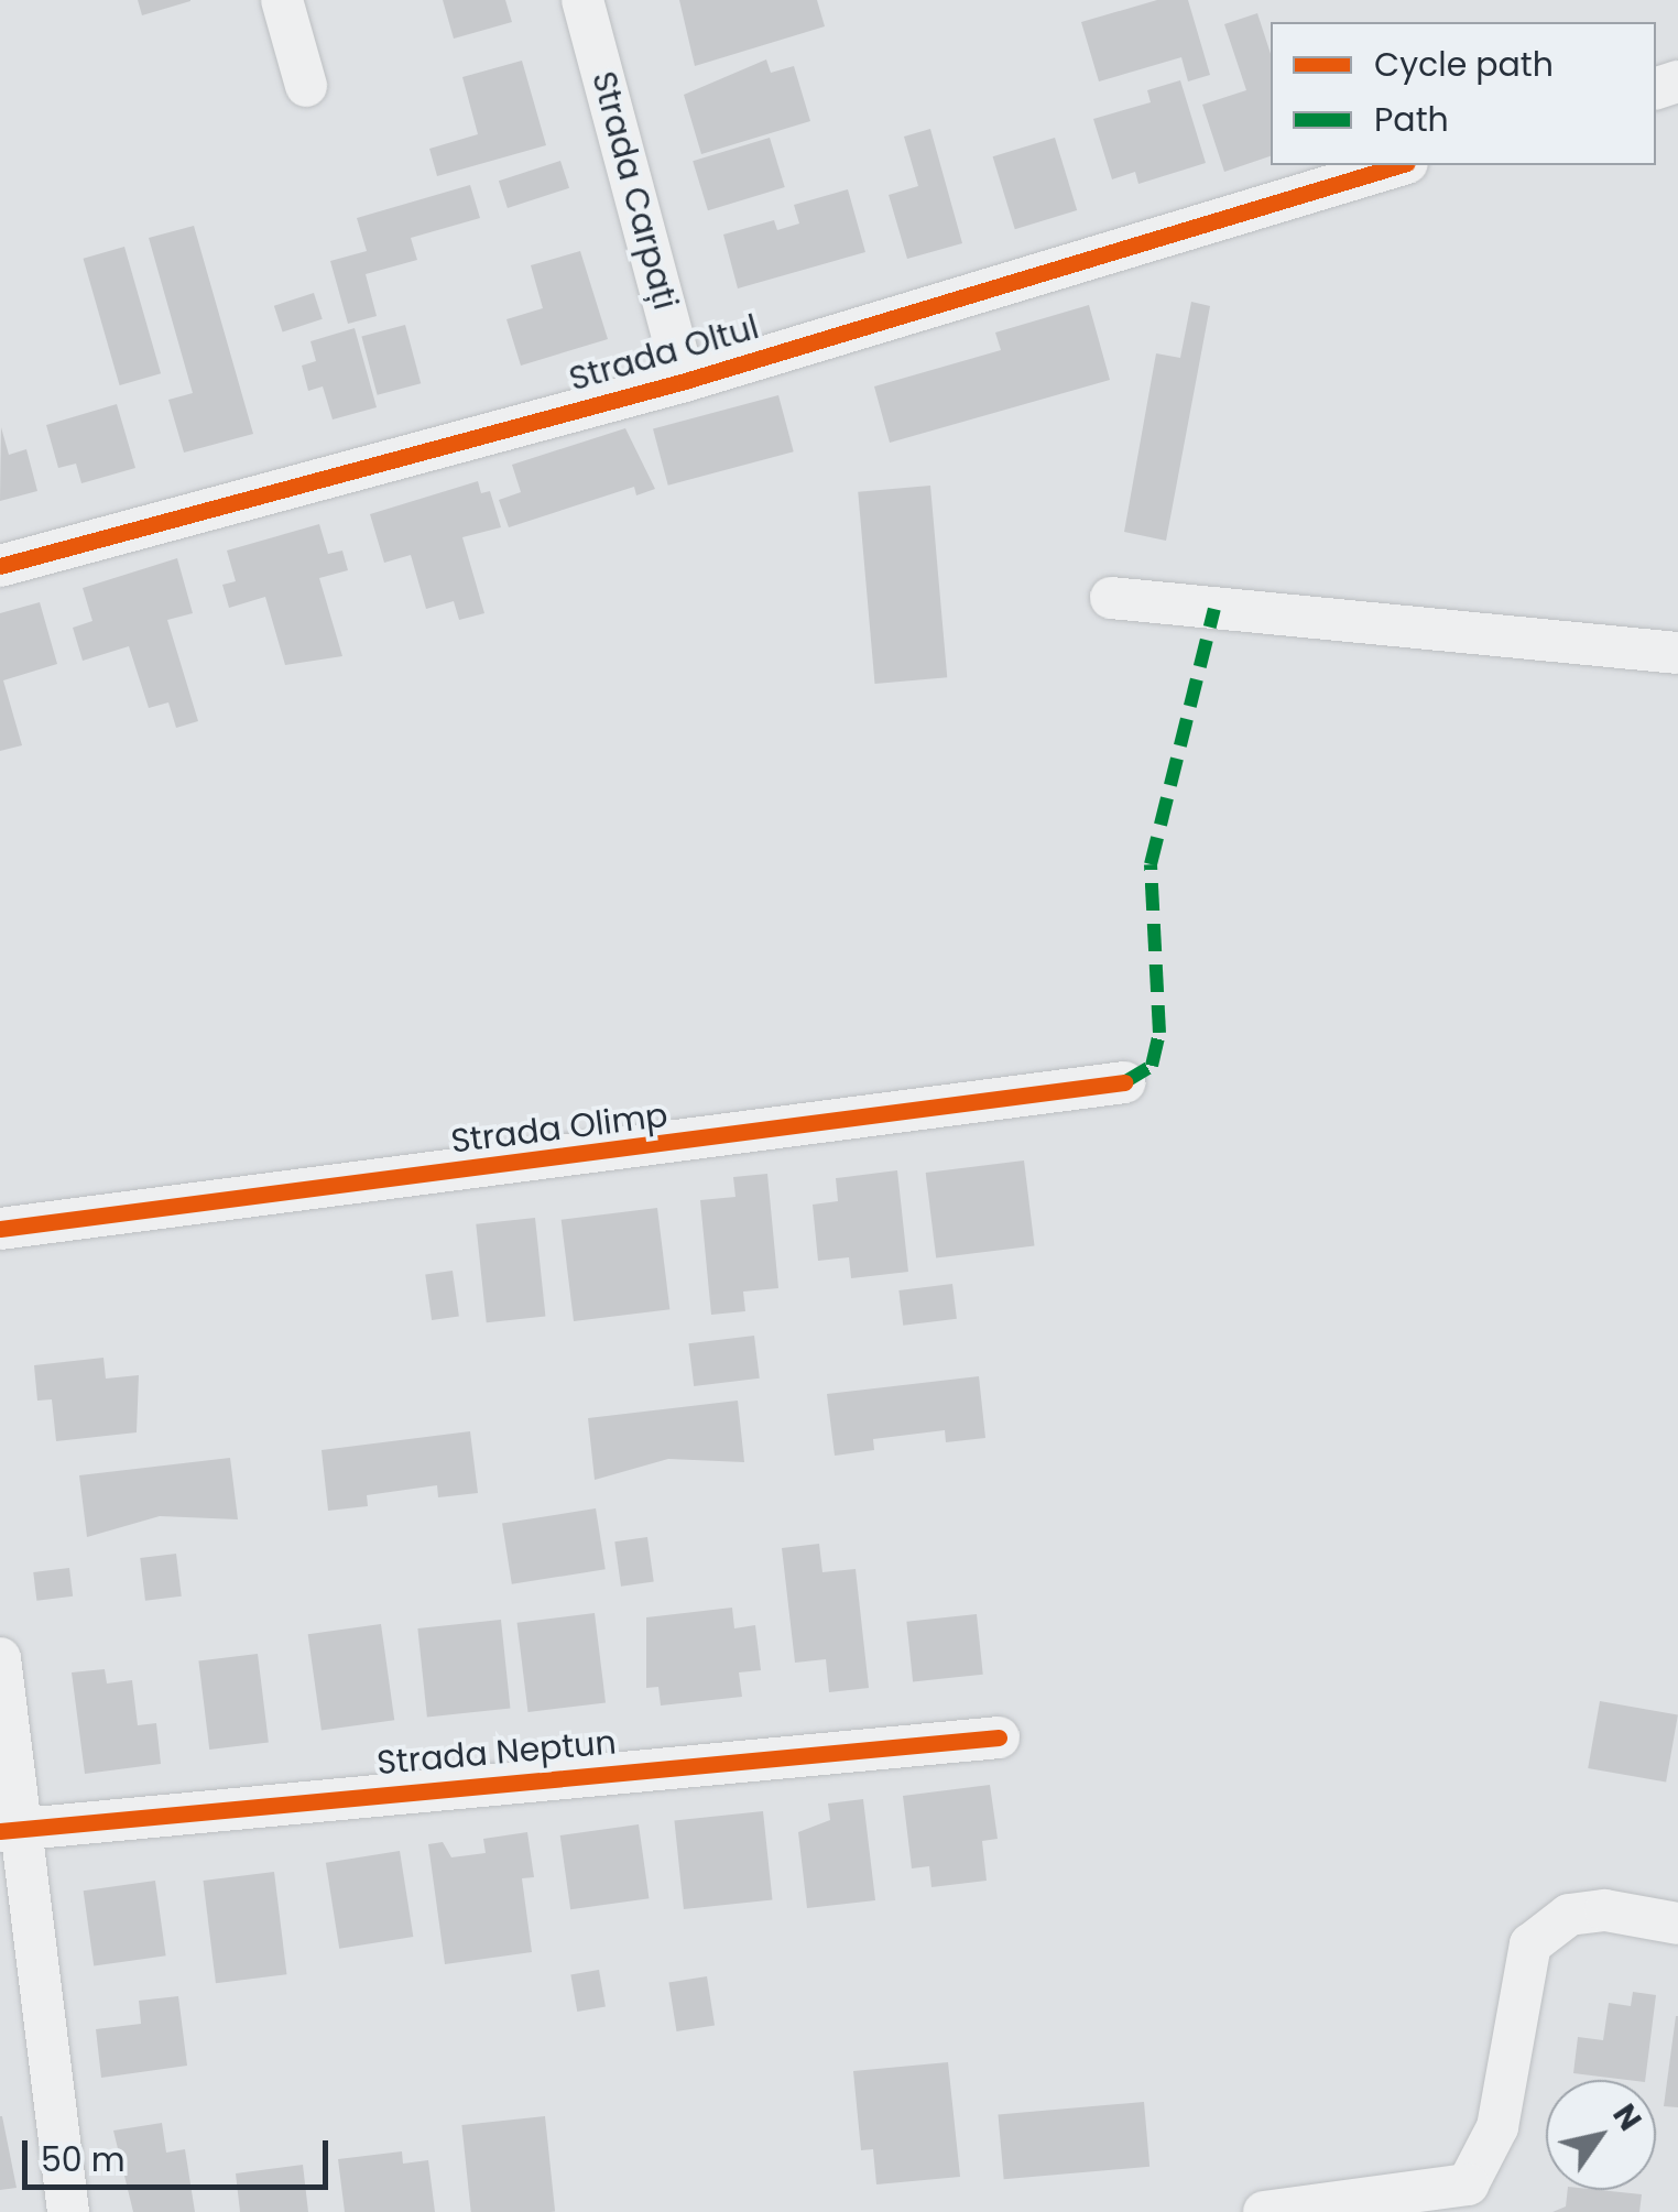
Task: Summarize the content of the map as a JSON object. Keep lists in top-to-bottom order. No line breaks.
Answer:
{"streets":{"street":["Strada Carpați","Strada Oltul","Strada Olimp","Strada Neptun"]},"crossings":[["Strada Carpați","Strada Oltul"]],"legend":["Cycle path","Path"],"scale_bar":"50 m","north":"top right"}
